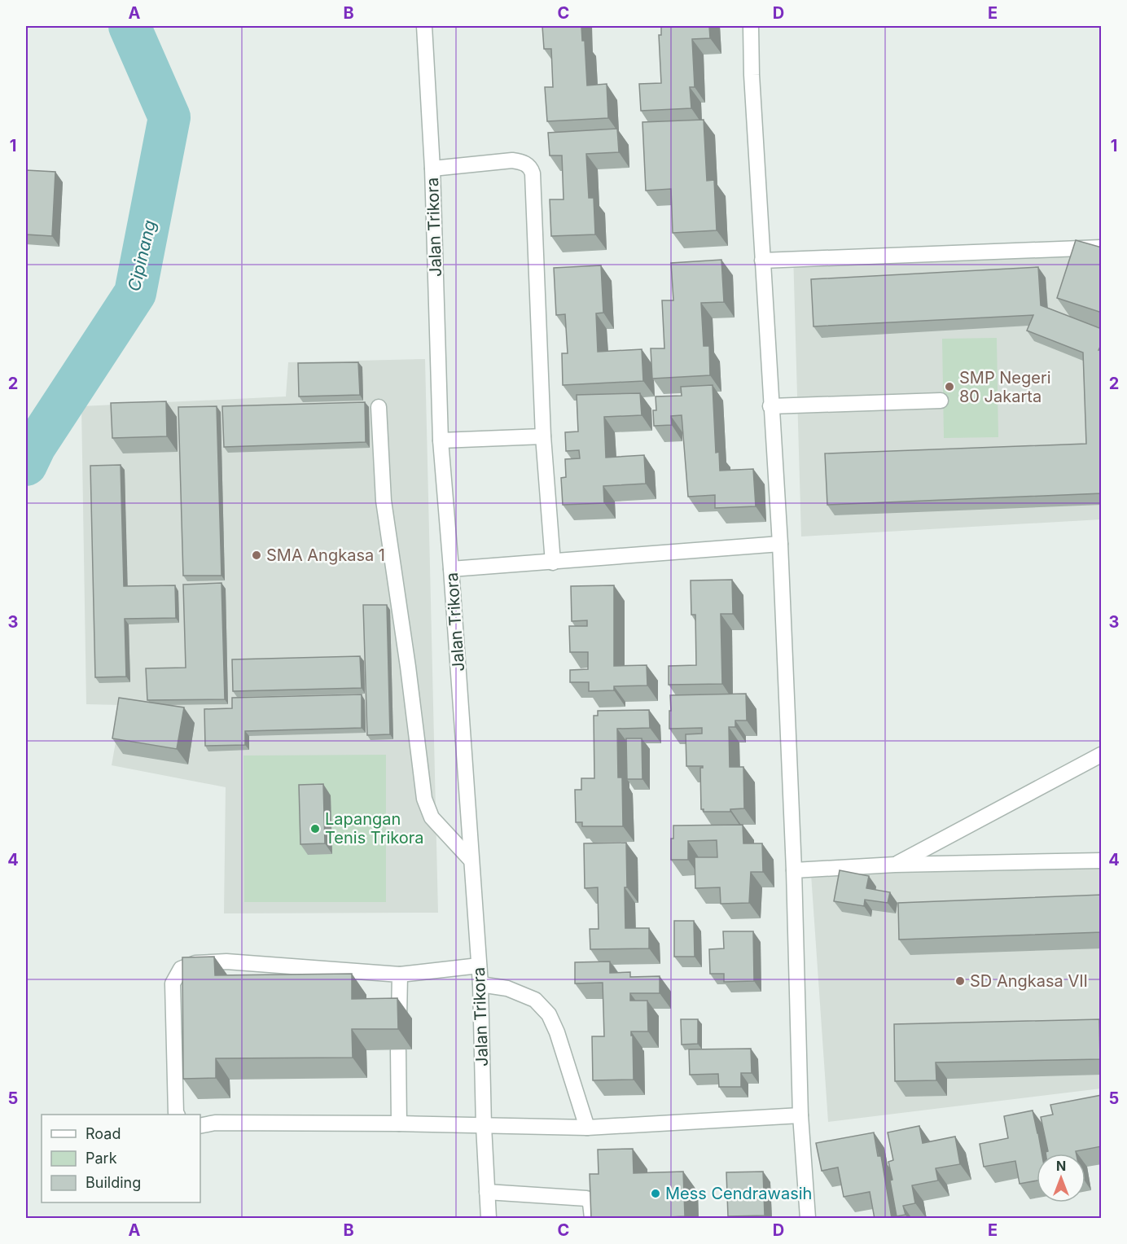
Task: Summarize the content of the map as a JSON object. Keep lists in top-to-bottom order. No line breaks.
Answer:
{"streets":{"street":["Jalan Trikora"]},"water":["Cipinang"],"places":["SMP Negeri 80 Jakarta","SMA Angkasa 1","Lapangan Tenis Trikora","SD Angkasa VII","Mess Cendrawasih"],"legend":["Road","Park","Building"],"north":"top","grid":{"columns":["A","B","C","D","E"],"rows":["1","2","3","4","5"]}}
